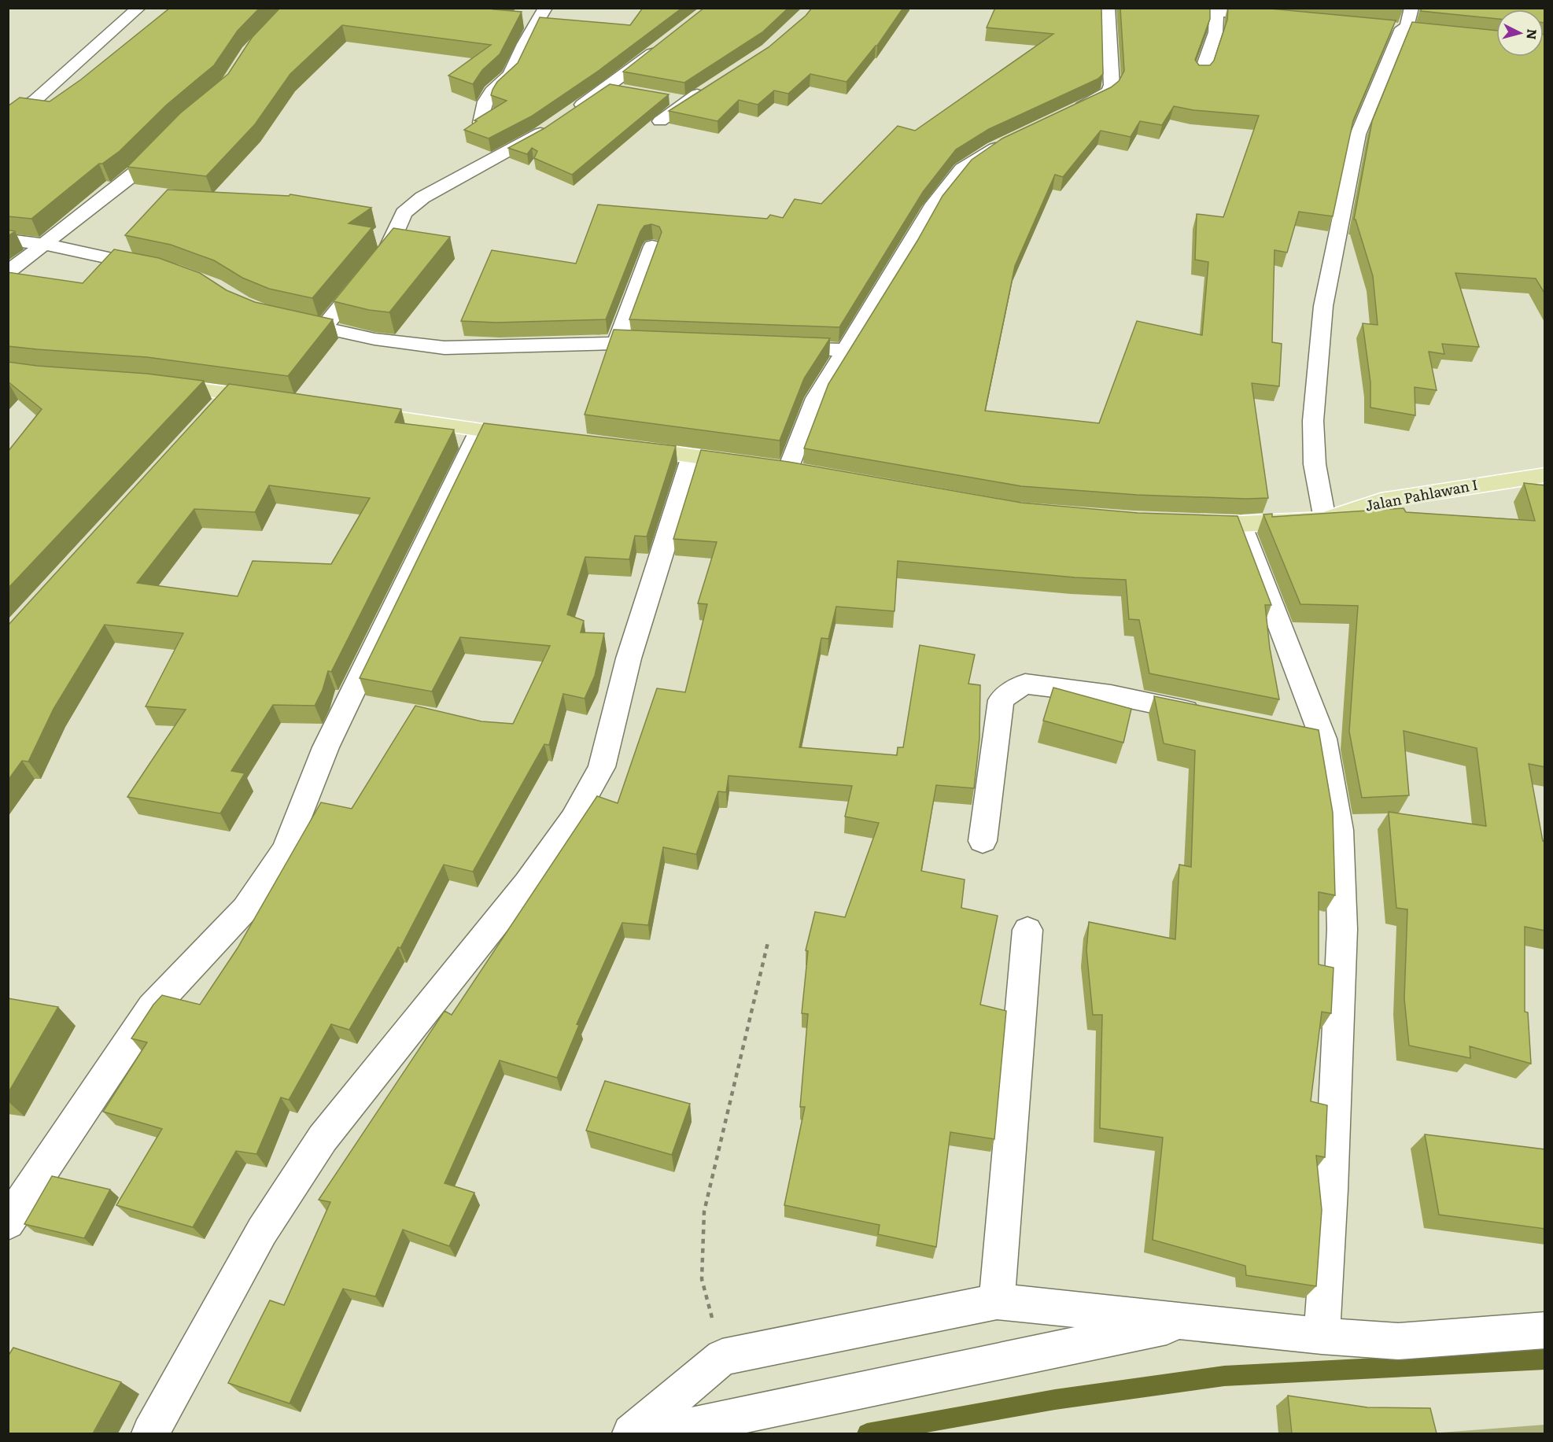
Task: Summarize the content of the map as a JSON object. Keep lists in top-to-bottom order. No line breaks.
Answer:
{"streets":{"main road":["Jalan Pahlawan I"]},"north":"right"}
